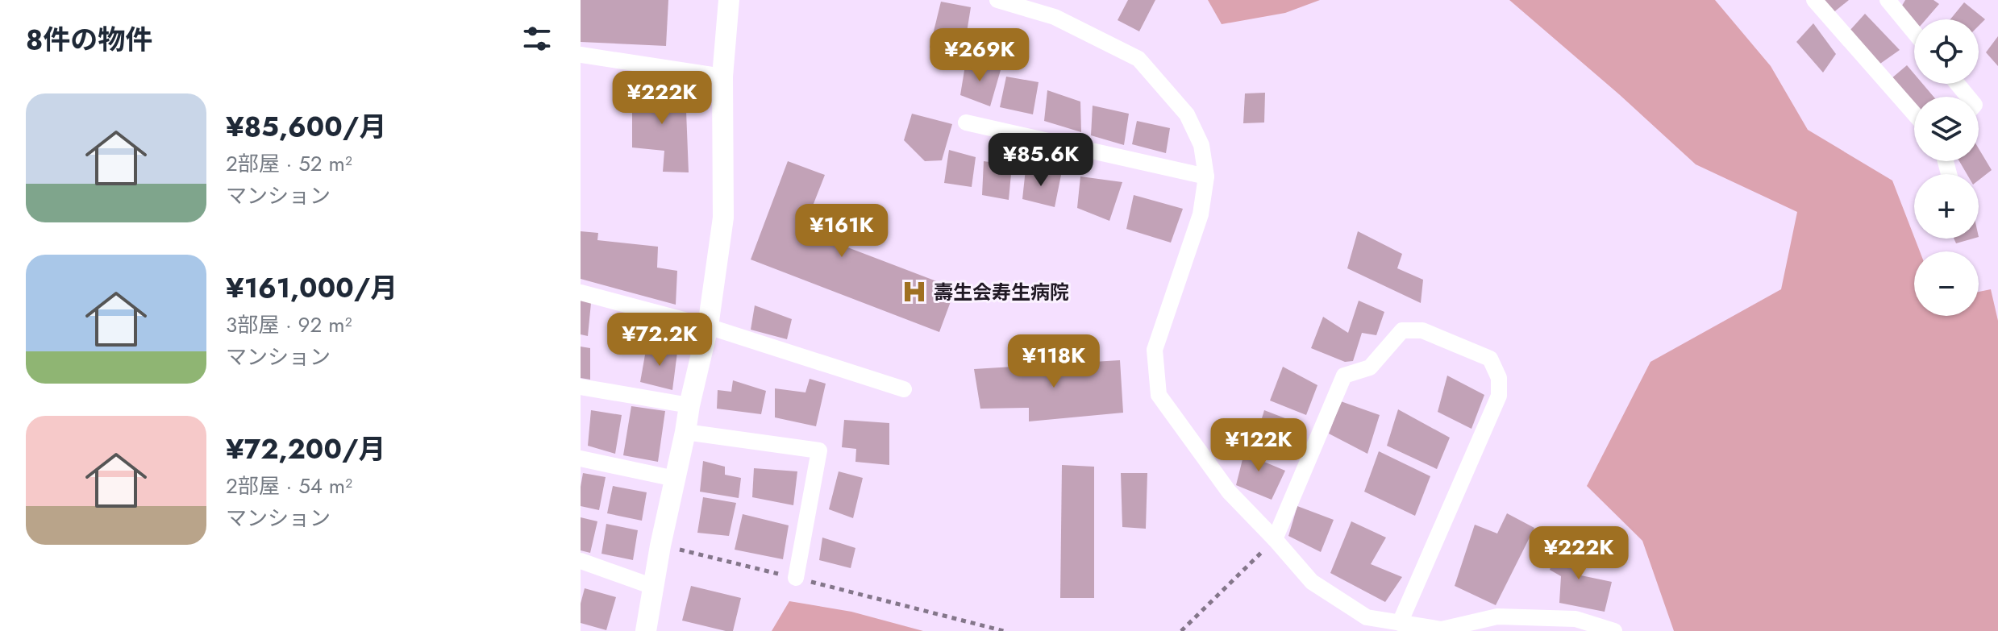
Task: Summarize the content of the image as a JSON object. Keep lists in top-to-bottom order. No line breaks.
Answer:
{"places":{"hospital":["壽生会寿生病院"]},"page":{"heading":"8件の物件","map_buttons":["+","−"],"price":["¥269K","¥222K","¥85.6K","¥161K","¥72.2K","¥118K","¥122K","¥222K"],"list":[{"name":"¥85,600/月","note":"2部屋 · 52 m² · マンション"},{"name":"¥161,000/月","note":"3部屋 · 92 m² · マンション"},{"name":"¥72,200/月","note":"2部屋 · 54 m² · マンション"}]}}
